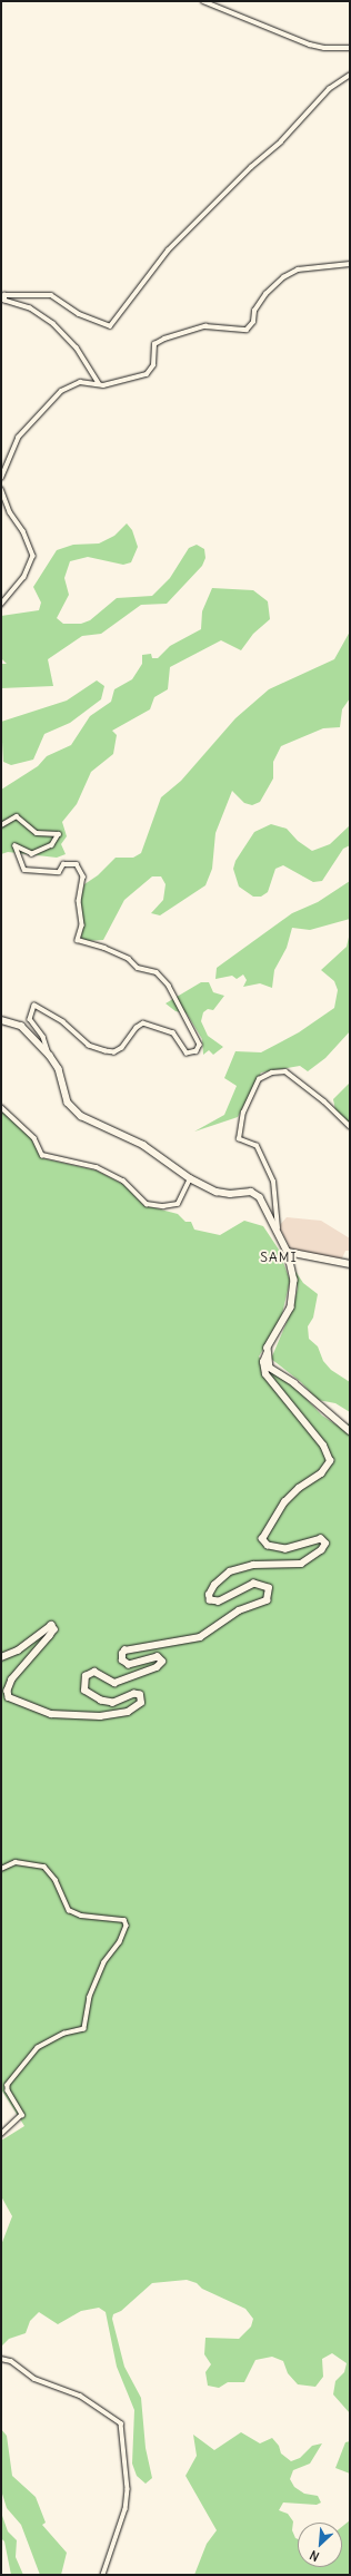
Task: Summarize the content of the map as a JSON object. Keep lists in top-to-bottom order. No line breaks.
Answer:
{"districts":["SAMI"],"north":"bottom left"}
